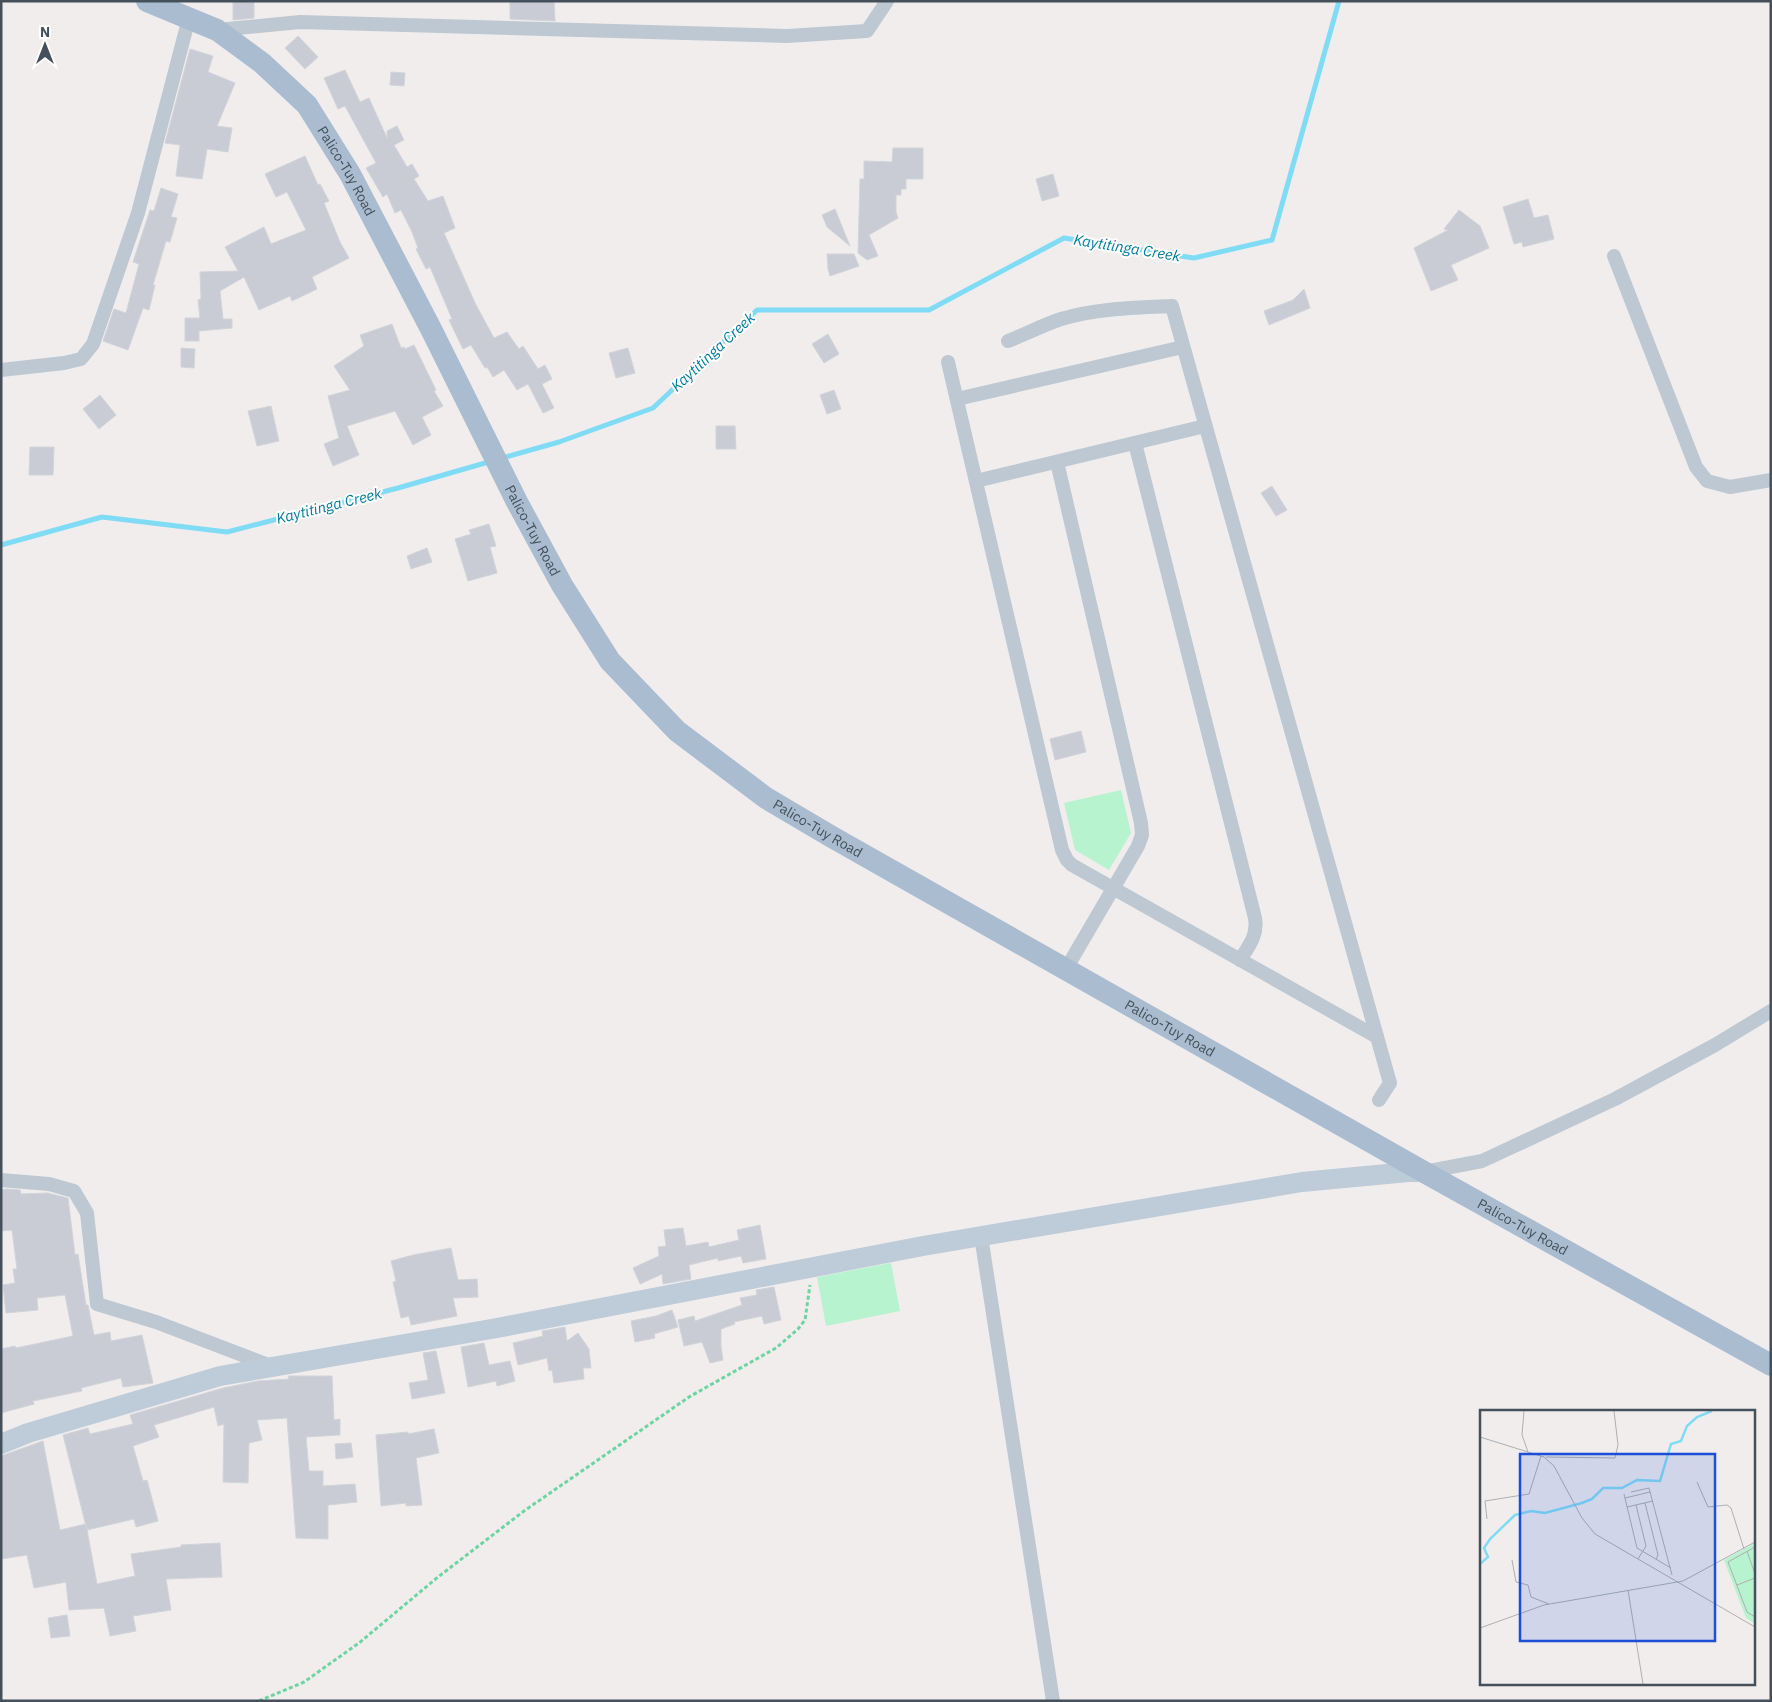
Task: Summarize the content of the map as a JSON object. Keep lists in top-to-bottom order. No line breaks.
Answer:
{"streets":{"main road":["Palico-Tuy Road"]},"water":["Kaytitinga Creek"],"north":"top"}
